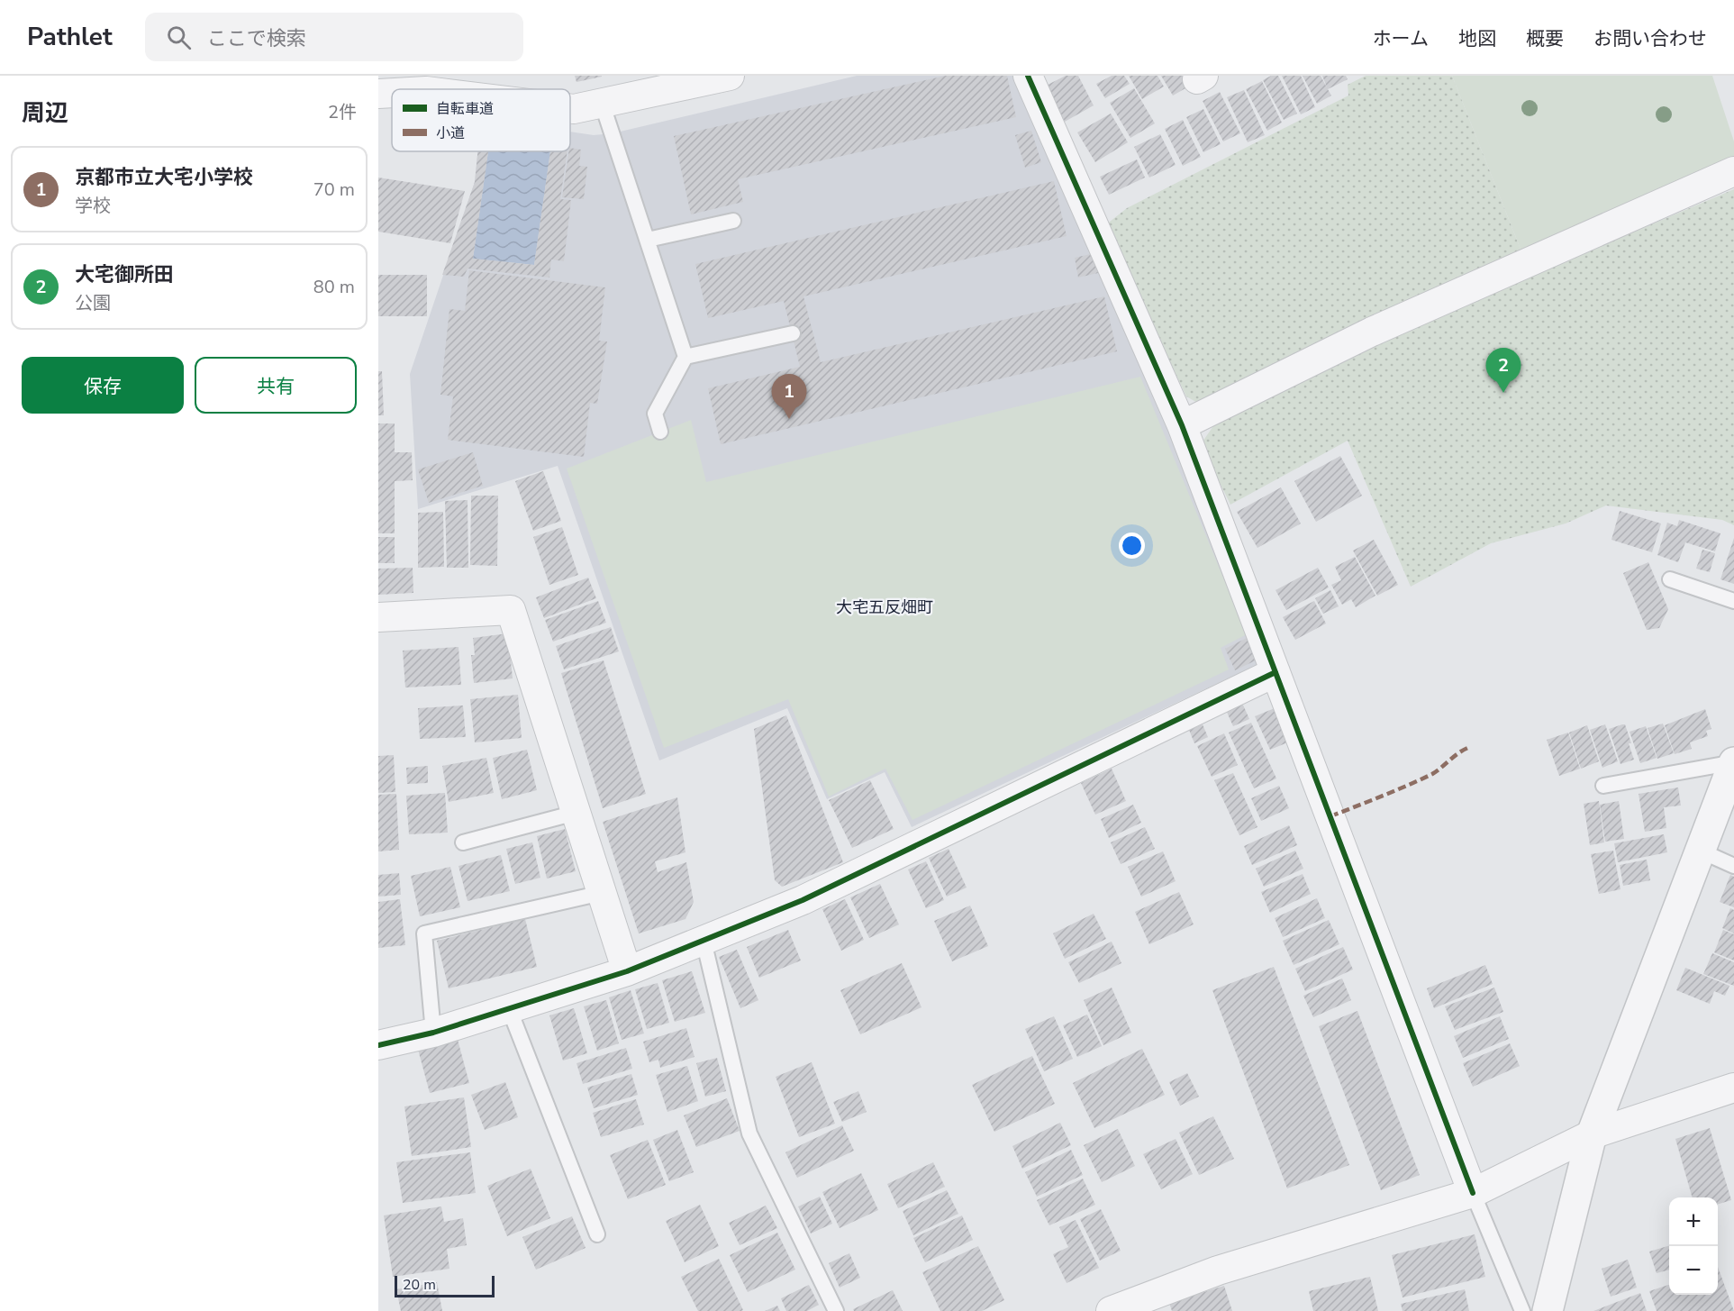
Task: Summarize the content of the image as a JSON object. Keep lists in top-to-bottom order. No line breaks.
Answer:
{"districts":["大宅五反畑町"],"legend":["自転車道","小道"],"scale_bar":"20 m","page":{"header":"Pathlet","search":"ここで検索","nav":["ホーム","地図","概要","お問い合わせ"],"heading":["周辺","2件"],"list":[{"mark":"1","name":"京都市立大宅小学校","note":"学校","value":"70 m"},{"mark":"2","name":"大宅御所田","note":"公園","value":"80 m"}],"buttons":["保存","共有"],"pins":["2","1"],"map_buttons":["+","−"],"scale":"20 m"}}
